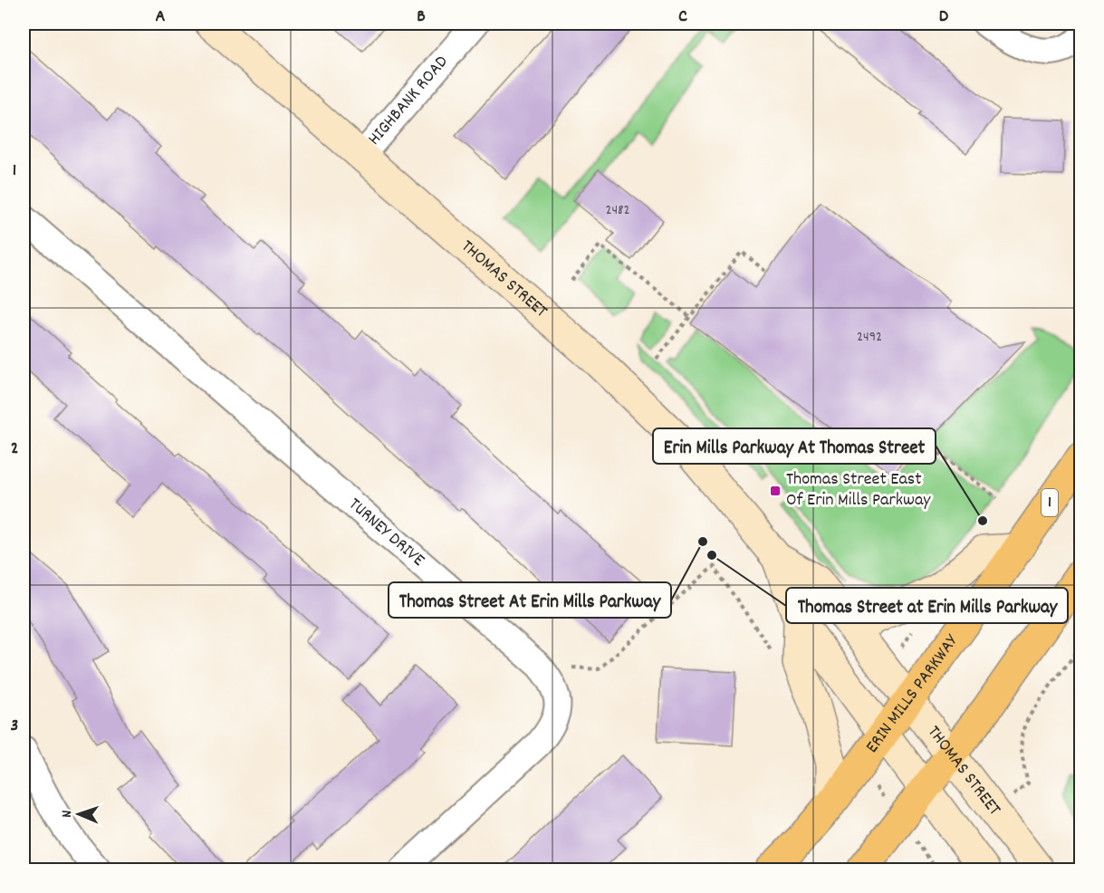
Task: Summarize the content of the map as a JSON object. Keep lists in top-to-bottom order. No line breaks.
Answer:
{"streets":{"main road":["1","ERIN MILLS PARKWAY"],"street":["HIGHBANK ROAD","THOMAS STREET","TURNEY DRIVE"]},"crossings":[["HIGHBANK ROAD","THOMAS STREET"],["THOMAS STREET","ERIN MILLS PARKWAY"]],"places":{"transit":["Thomas Street East Of Erin Mills Parkway"],"other":["Erin Mills Parkway At Thomas Street","Thomas Street At Erin Mills Parkway","Thomas Street at Erin Mills Parkway"]},"house_numbers":["2482","2492"],"north":"left","grid":{"columns":["A","B","C","D"],"rows":["1","2","3"]}}
